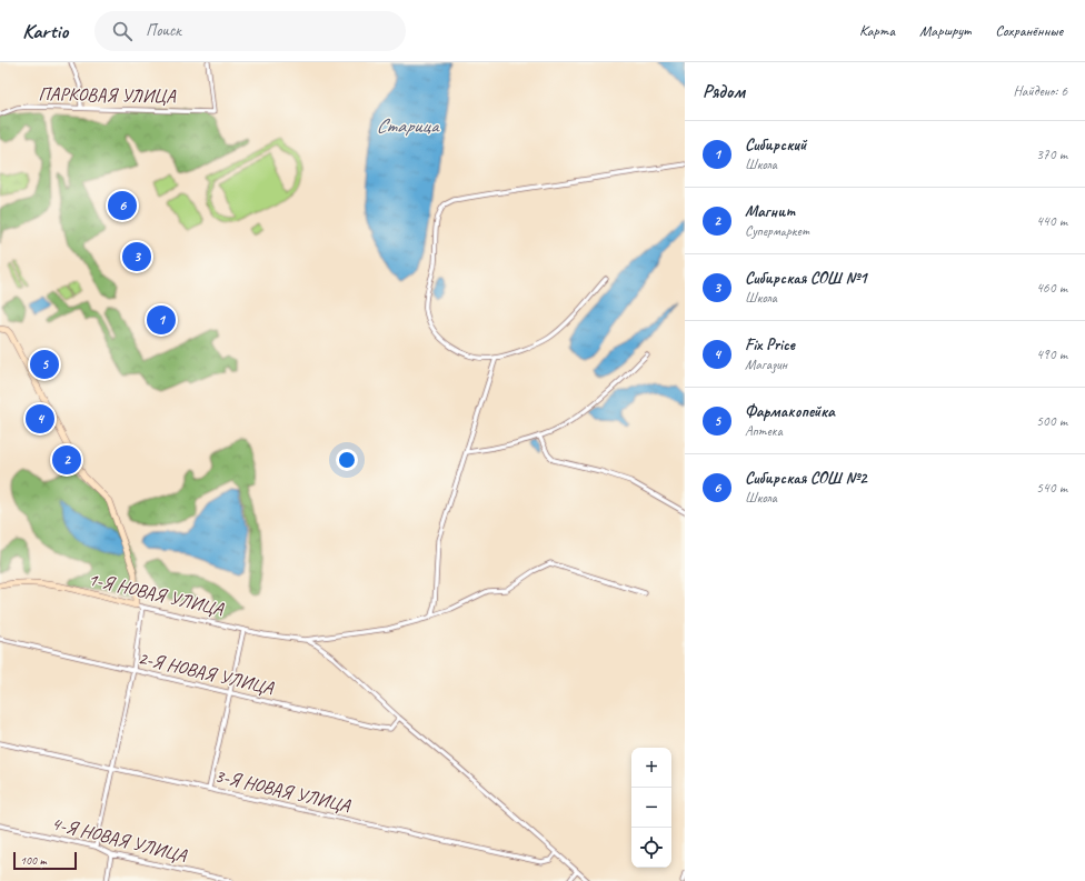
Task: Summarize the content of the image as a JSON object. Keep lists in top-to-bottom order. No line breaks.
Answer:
{"streets":{"street":["ПАРКОВАЯ УЛИЦА","1-Я НОВАЯ УЛИЦА","2-Я НОВАЯ УЛИЦА","3-Я НОВАЯ УЛИЦА","4-Я НОВАЯ УЛИЦА"]},"water":["Старица"],"scale_bar":"100 m","page":{"header":"Kartio","search":"Поиск","nav":["Карта","Маршрут","Сохранённые"],"heading":["Рядом","Найдено: 6"],"list":[{"mark":"1","name":"Сибирский","note":"Школа","value":"370 m"},{"mark":"2","name":"Магнит","note":"Супермаркет","value":"440 m"},{"mark":"3","name":"Сибирская СОШ №1","note":"Школа","value":"460 m"},{"mark":"4","name":"Fix Price","note":"Магазин","value":"490 m"},{"mark":"5","name":"Фармакопейка","note":"Аптека","value":"500 m"},{"mark":"6","name":"Сибирская СОШ №2","note":"Школа","value":"540 m"}],"pins":["6","3","1","5","4","2"],"map_buttons":["+","−"],"scale":"100 m"}}
